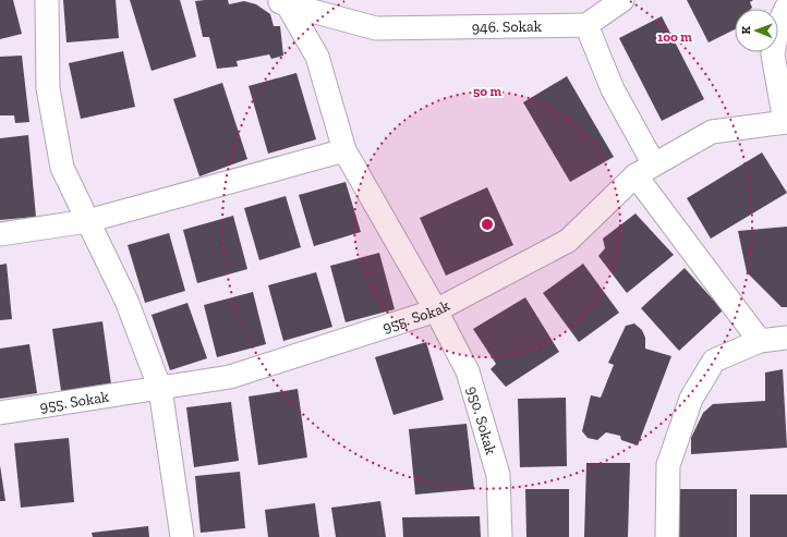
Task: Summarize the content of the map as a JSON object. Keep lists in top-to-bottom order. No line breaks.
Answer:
{"streets":{"street":["946. Sokak","955. Sokak","950. Sokak"]},"crossings":[["946. Sokak","950. Sokak"],["955. Sokak","950. Sokak"]],"north":"left","rings":["100 m","50 m"]}
